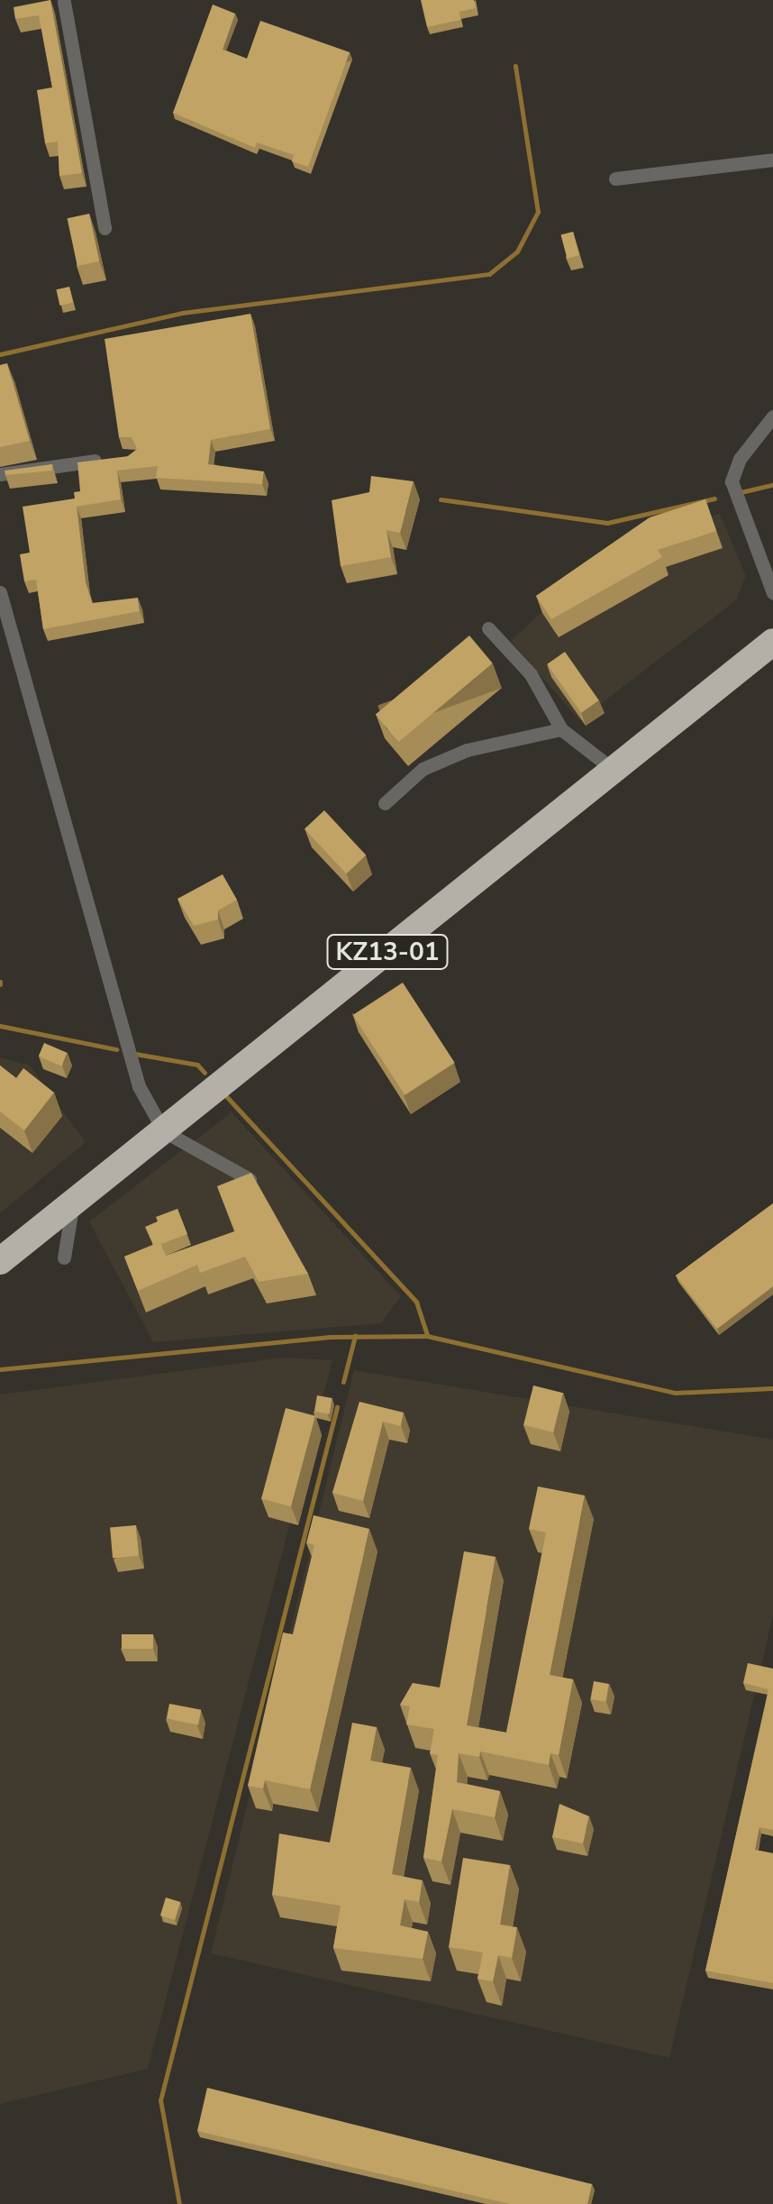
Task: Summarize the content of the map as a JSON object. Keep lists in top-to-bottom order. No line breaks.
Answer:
{"streets":{"highway":["KZ13-01"]}}
